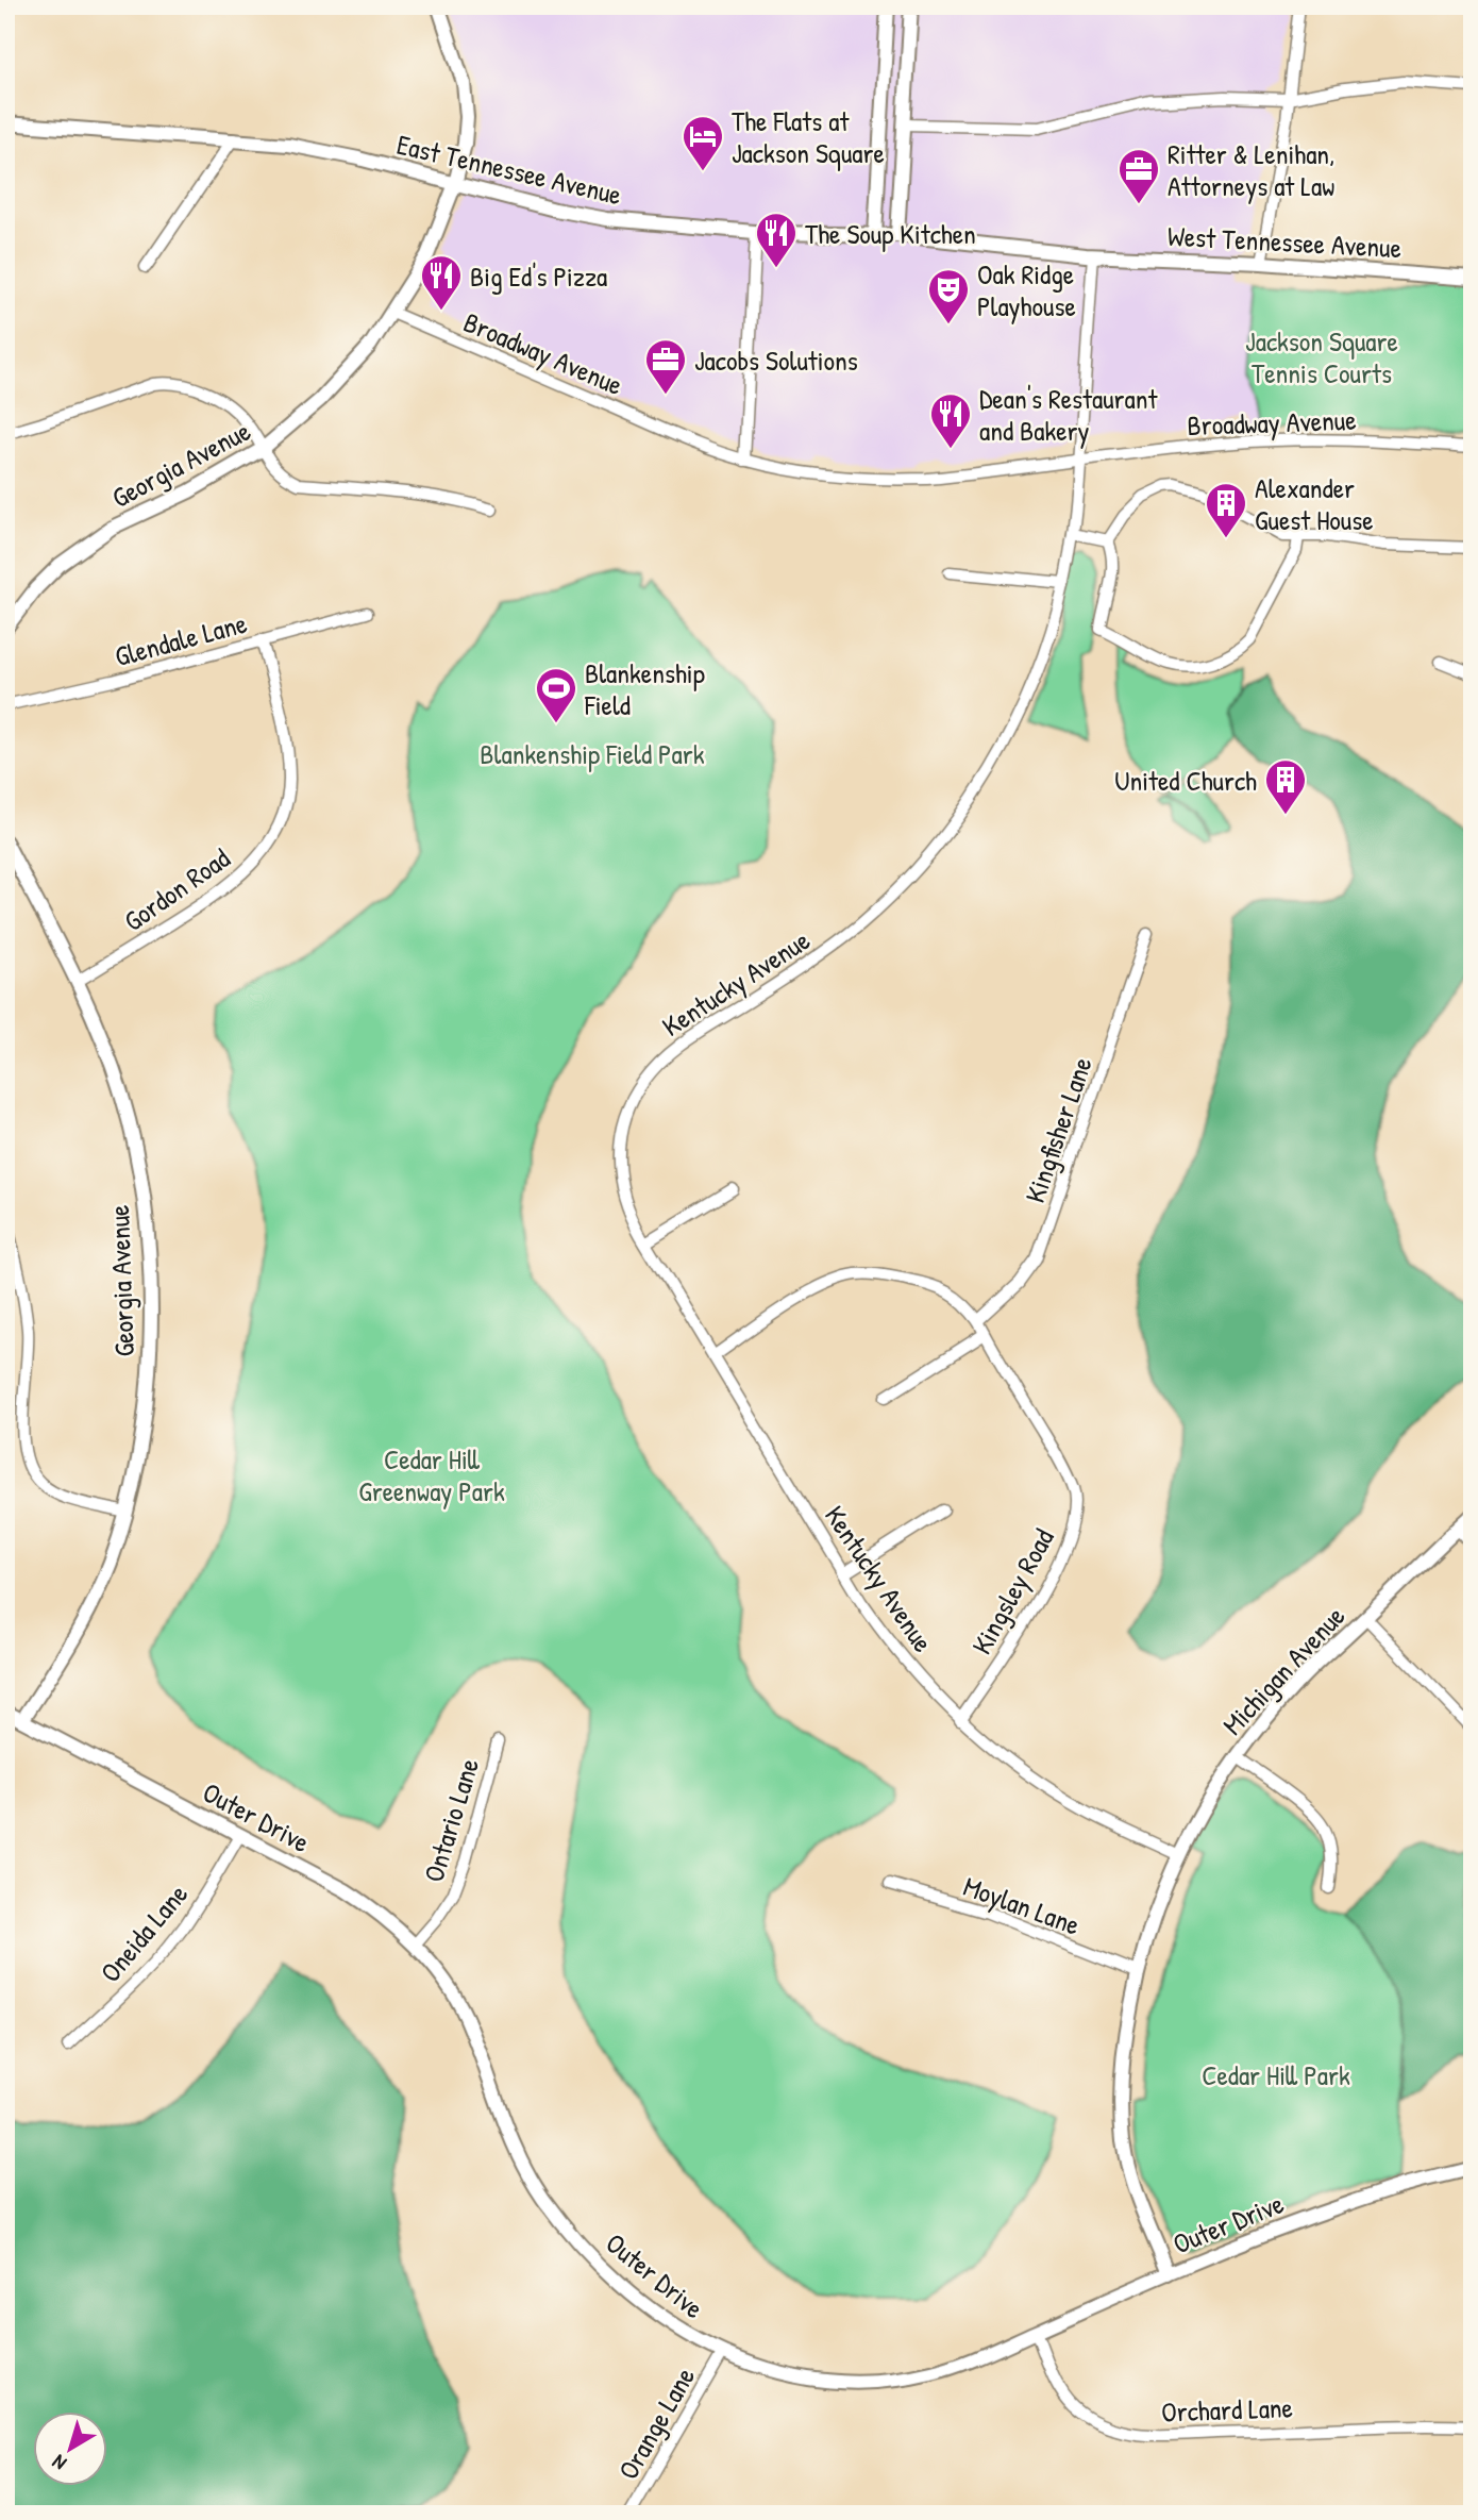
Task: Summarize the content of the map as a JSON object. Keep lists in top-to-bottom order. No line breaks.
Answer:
{"streets":{"street":["East Tennessee Avenue","West Tennessee Avenue","Broadway Avenue","Georgia Avenue","Glendale Lane","Gordon Road","Kentucky Avenue","Kingfisher Lane","Kingsley Road","Michigan Avenue","Outer Drive","Ontario Lane","Moylan Lane","Oneida Lane","Orchard Lane","Orange Lane"]},"crossings":[["East Tennessee Avenue","West Tennessee Avenue"],["East Tennessee Avenue","Georgia Avenue"],["East Tennessee Avenue","Kentucky Avenue"],["West Tennessee Avenue","Kentucky Avenue"],["Broadway Avenue","Georgia Avenue"],["Broadway Avenue","Kentucky Avenue"],["Georgia Avenue","Gordon Road"],["Georgia Avenue","Outer Drive"],["Glendale Lane","Gordon Road"],["Kentucky Avenue","Kingsley Road"],["Kentucky Avenue","Michigan Avenue"],["Kingfisher Lane","Kingsley Road"],["Michigan Avenue","Outer Drive"],["Michigan Avenue","Moylan Lane"],["Outer Drive","Ontario Lane"],["Outer Drive","Oneida Lane"],["Outer Drive","Orchard Lane"],["Outer Drive","Orange Lane"]],"parks":["Jackson Square Tennis Courts","Blankenship Field Park","Cedar Hill Greenway Park","Cedar Hill Park"],"places":{"hotel":["The Flats at Jackson Square"],"office":["Ritter & Lenihan, Attorneys at Law","Jacobs Solutions"],"restaurant":["The Soup Kitchen","Big Ed's Pizza","Dean's Restaurant and Bakery"],"theatre":["Oak Ridge Playhouse"],"building":["Alexander Guest House","United Church"],"sports":["Blankenship Field"]},"north":"bottom left"}
